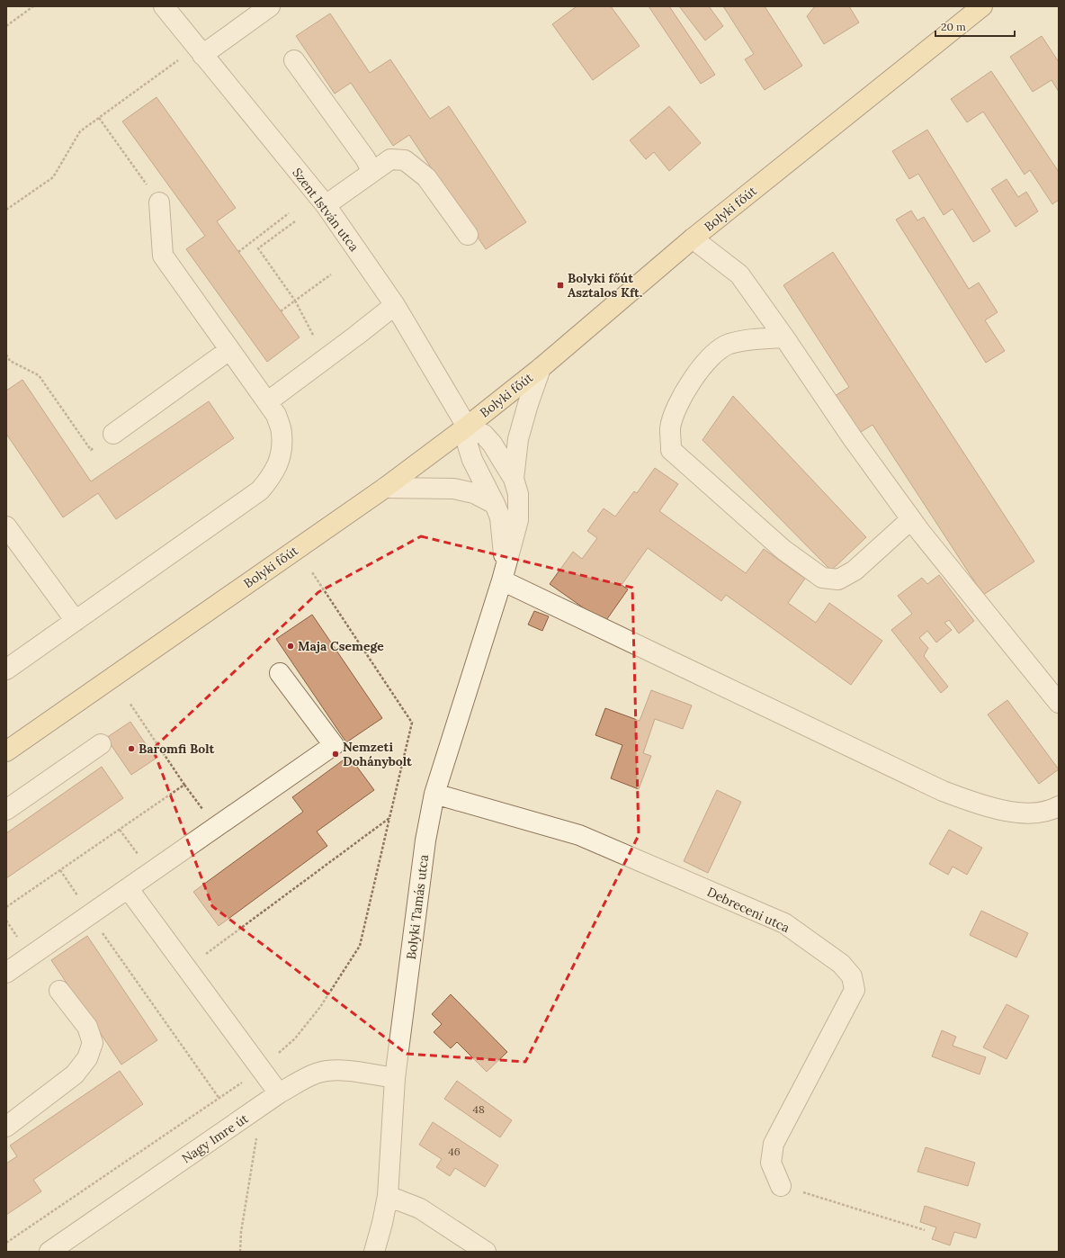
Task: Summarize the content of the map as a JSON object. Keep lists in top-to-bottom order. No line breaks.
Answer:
{"streets":{"main road":["Bolyki főút"],"street":["Szent István utca","Bolyki Tamás utca","Debreceni utca","Nagy Imre út"]},"crossings":[["Bolyki főút","Szent István utca"],["Bolyki főút","Bolyki Tamás utca"],["Szent István utca","Bolyki Tamás utca"],["Bolyki Tamás utca","Debreceni utca"],["Bolyki Tamás utca","Nagy Imre út"]],"places":{"transit":["Bolyki főút Asztalos Kft."],"other":["Maja Csemege","Baromfi Bolt","Nemzeti Dohánybolt"]},"house_numbers":["48","46"],"scale_bar":"20 m"}
